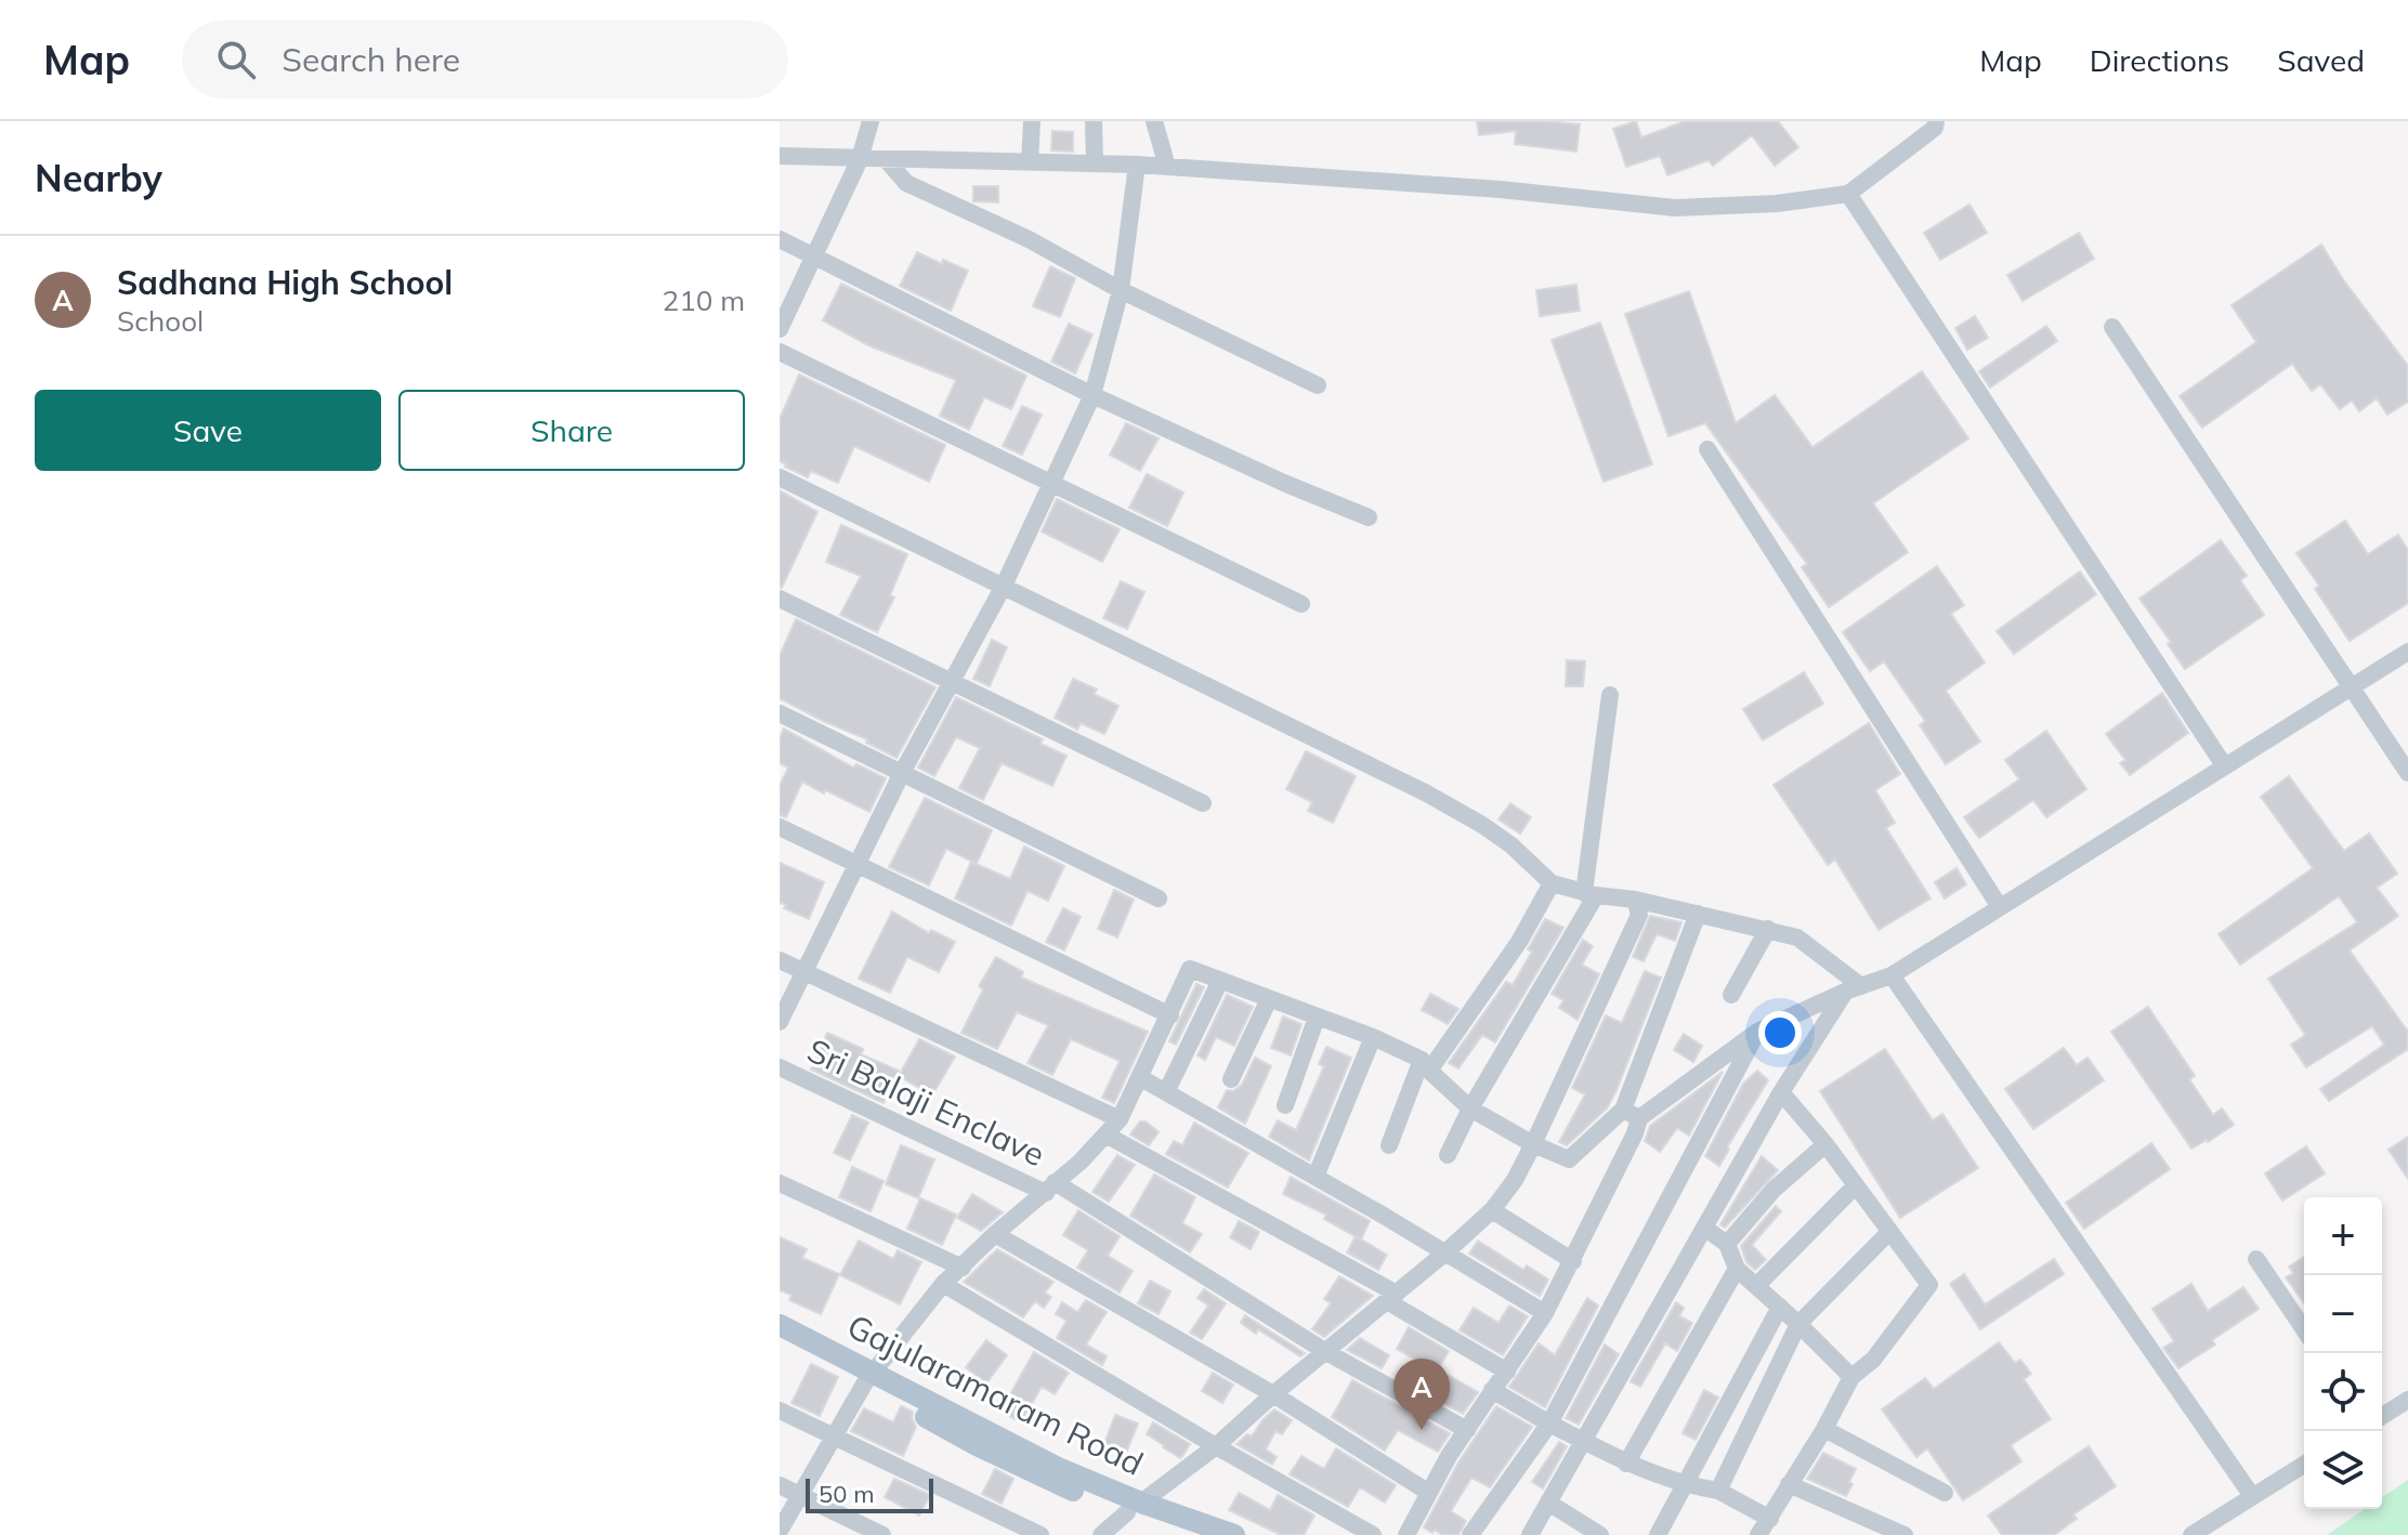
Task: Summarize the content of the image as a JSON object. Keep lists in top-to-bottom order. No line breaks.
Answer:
{"streets":{"main road":["Gajularamaram Road"],"street":["Sri Balaji Enclave"]},"scale_bar":"50 m","page":{"header":"Map","search":"Search here","nav":["Map","Directions","Saved"],"heading":"Nearby","list":[{"mark":"A","name":"Sadhana High School","note":"School","value":"210 m"}],"buttons":["Save","Share"],"map_buttons":["+","−"],"pins":"A","scale":"50 m"}}
